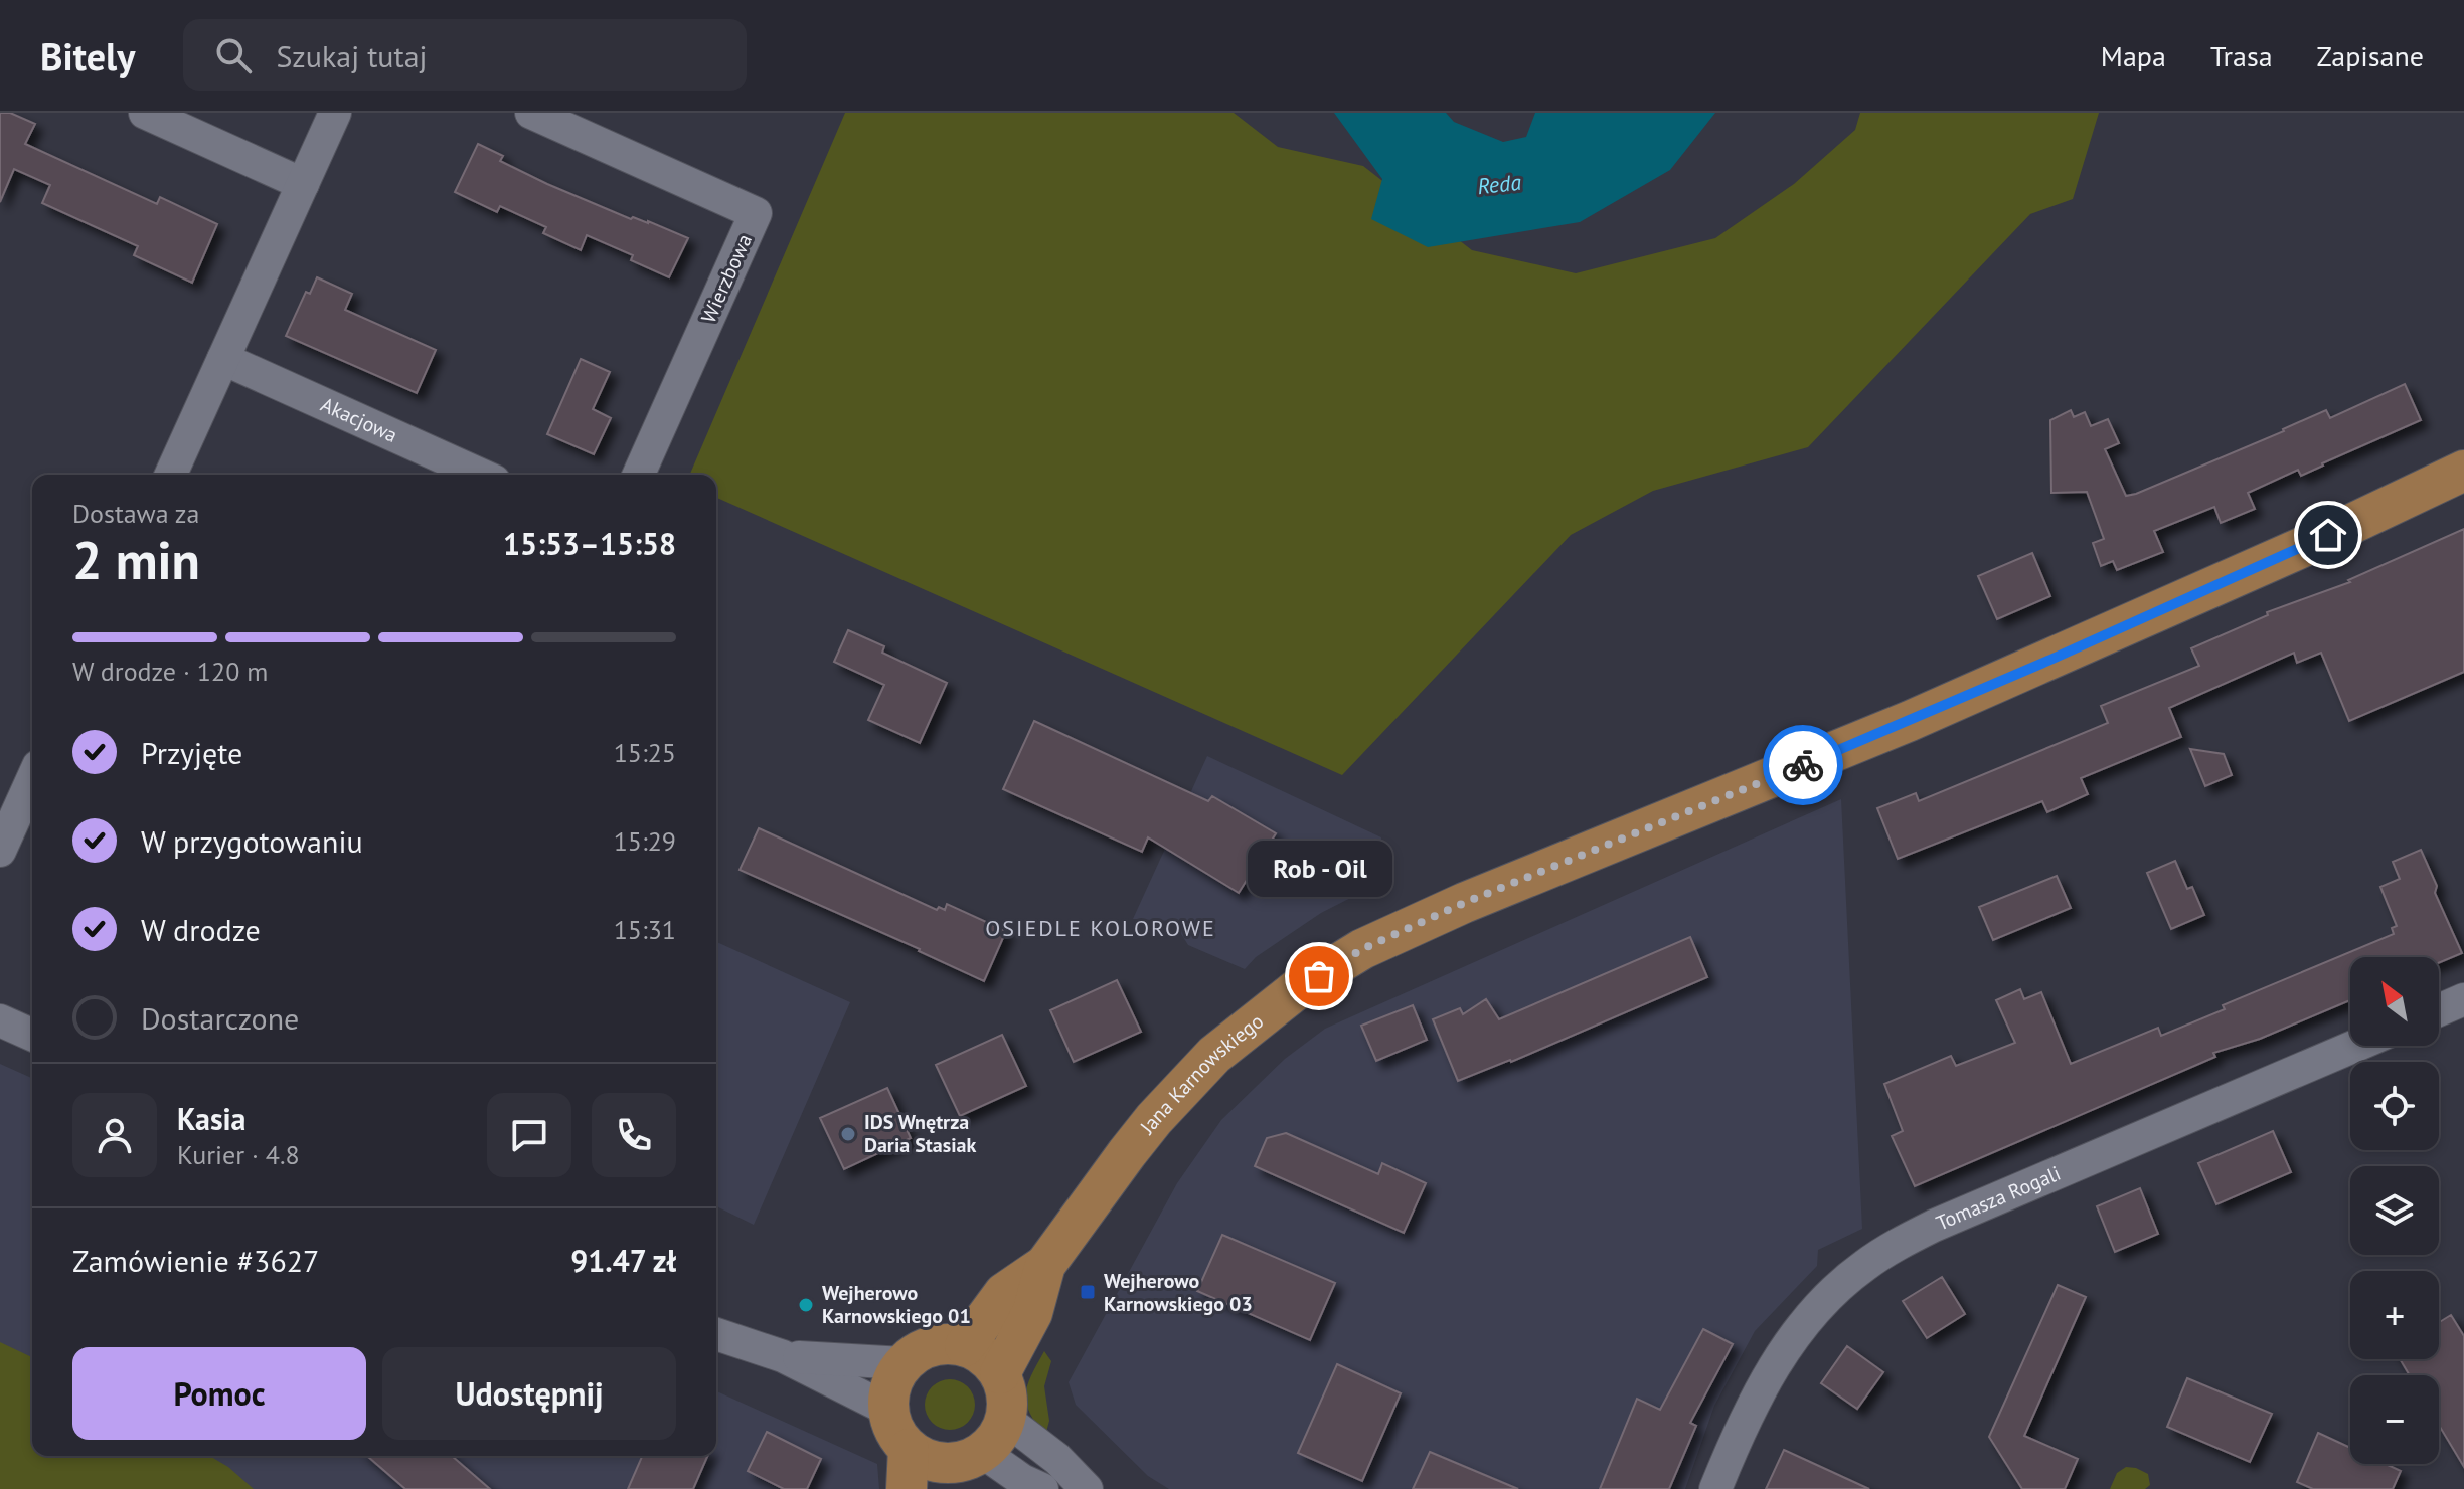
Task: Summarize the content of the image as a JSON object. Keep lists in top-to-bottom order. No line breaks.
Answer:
{"streets":{"main road":["Jana Karnowskiego"],"street":["Wierzbowa","Akacjowa","Tomasza Rogali"]},"districts":["OSIEDLE KOLOROWE"],"water":["Reda"],"places":{"other":["Rob - Oil","IDS Wnętrza Daria Stasiak","Wejherowo Karnowskiego 01"],"transit":["Wejherowo Karnowskiego 03"]},"north":"top left","page":{"header":"Bitely","search":"Szukaj tutaj","nav":["Mapa","Trasa","Zapisane"],"heading":["2 min","Dostawa za","15:53–15:58"],"panel":["Kasia","Kurier · 4.8","Zamówienie #3627","91.47 zł"],"bar":"W drodze · 120 m","list":[["Przyjęte","15:25"],["W przygotowaniu","15:29"],["W drodze","15:31"],"Dostarczone"],"bubble":"Rob - Oil","map_buttons":["+","−"],"buttons":["Pomoc","Udostępnij"]}}
